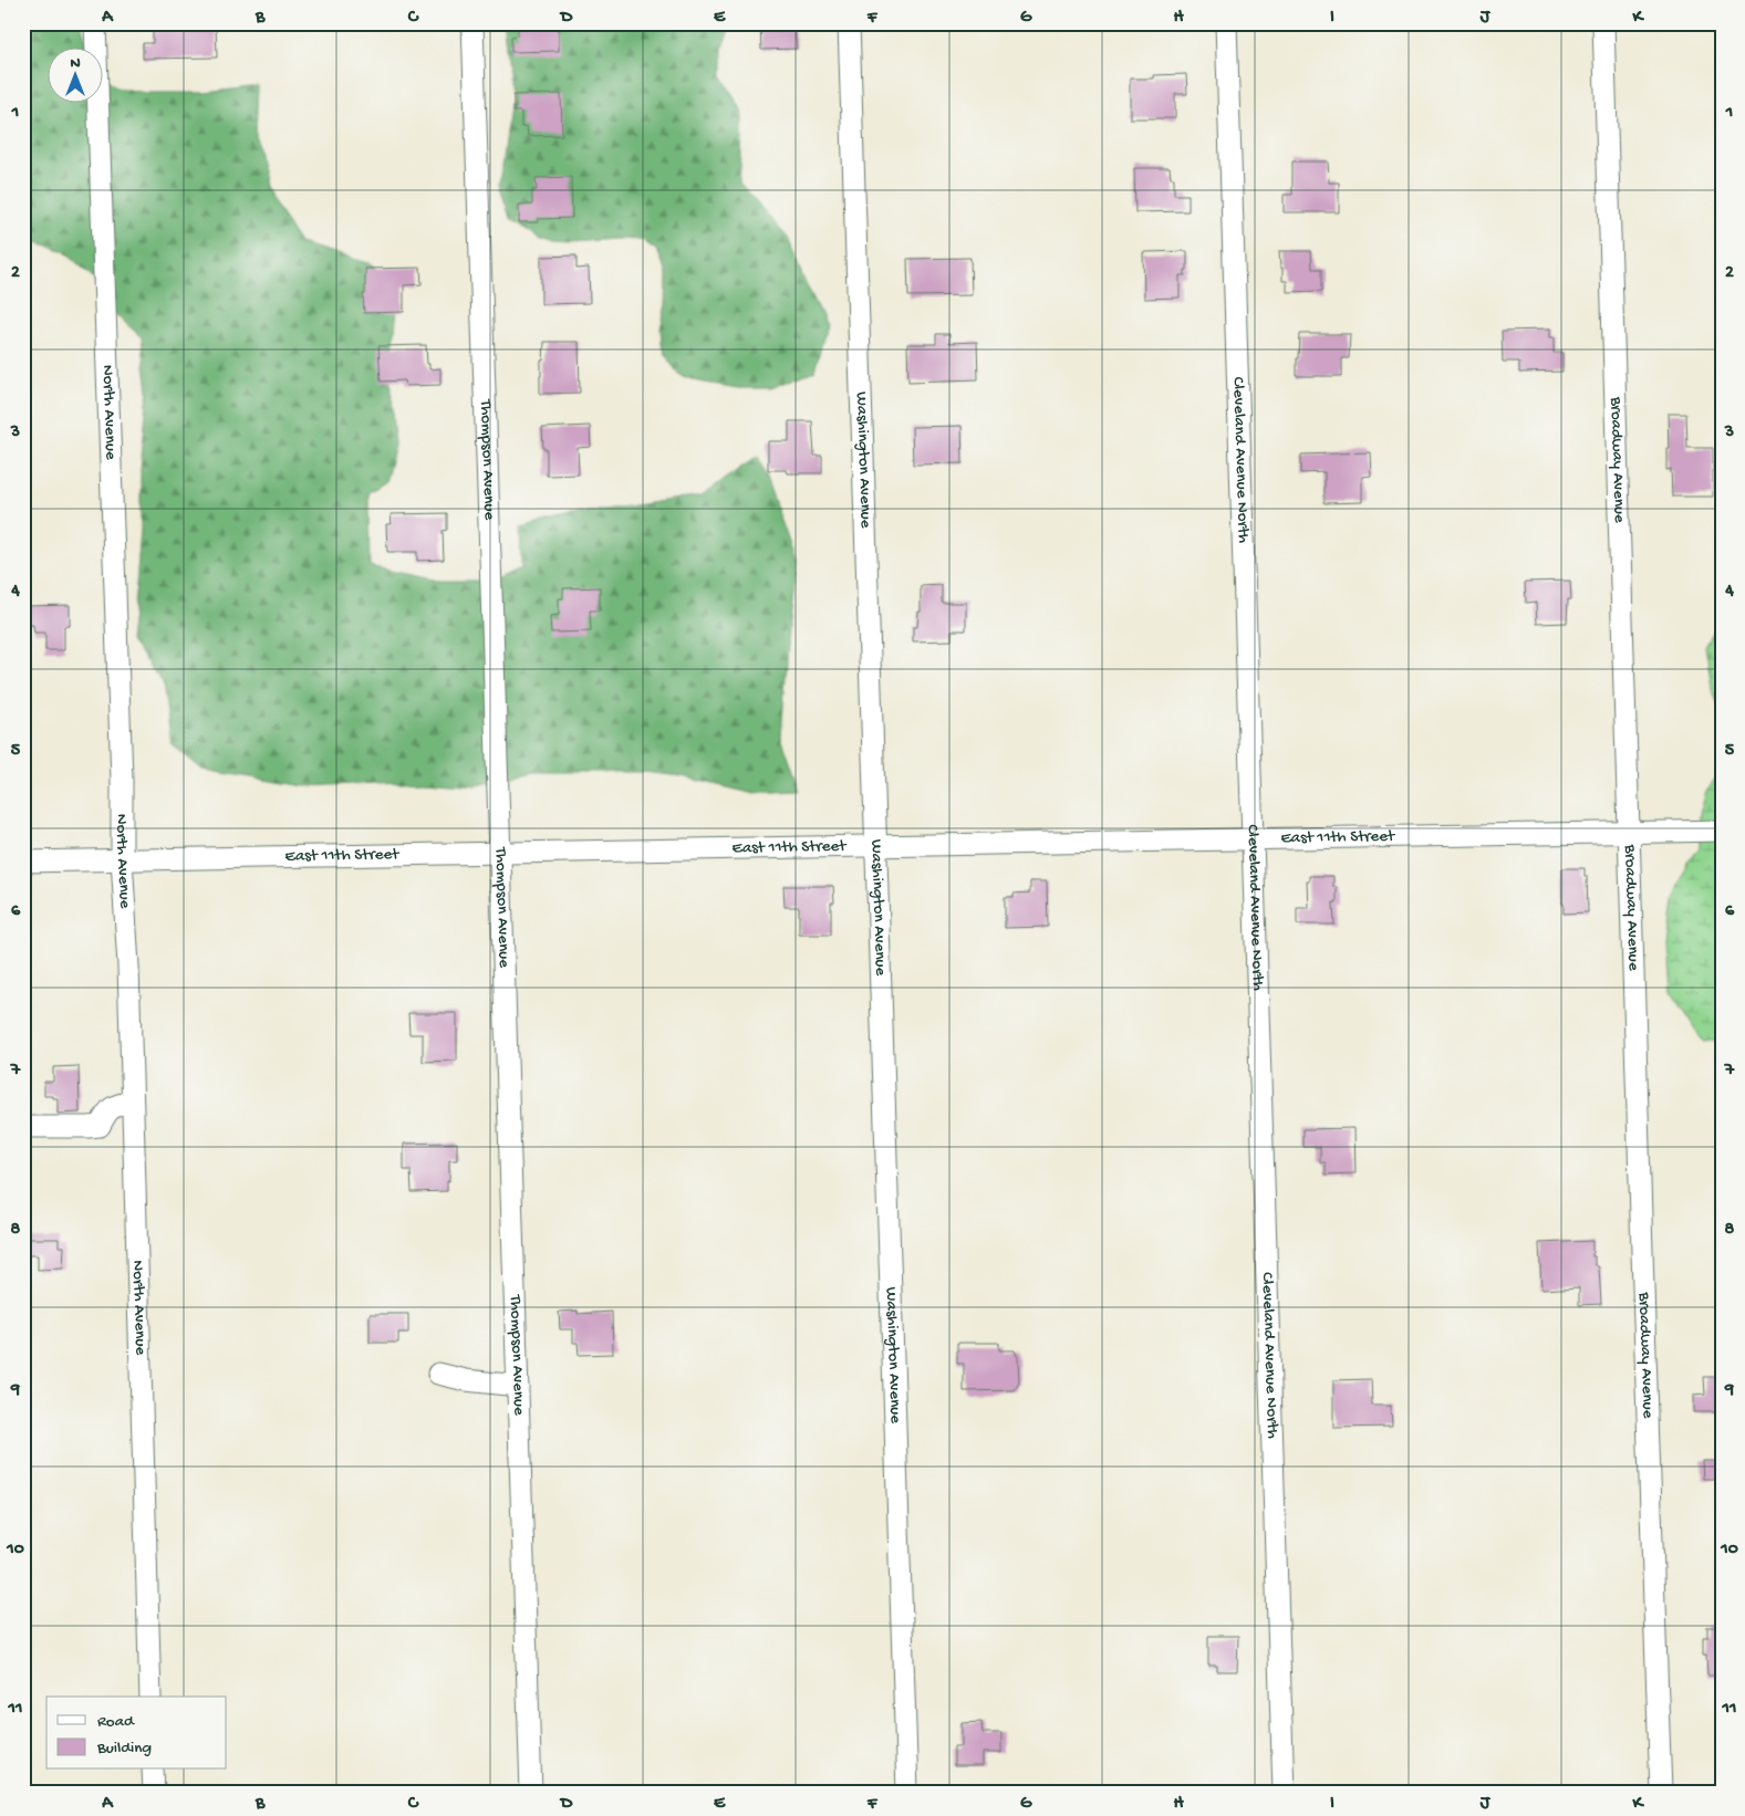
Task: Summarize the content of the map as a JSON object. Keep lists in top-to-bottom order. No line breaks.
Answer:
{"streets":{"street":["North Avenue","Thompson Avenue","Washington Avenue","Cleveland Avenue North","Broadway Avenue","East 11th Street"]},"crossings":[["North Avenue","East 11th Street"],["Thompson Avenue","East 11th Street"],["Washington Avenue","East 11th Street"],["Cleveland Avenue North","East 11th Street"],["Broadway Avenue","East 11th Street"]],"legend":["Road","Building"],"north":"top","grid":{"columns":["A","B","C","D","E","F","G","H","I","J","K"],"rows":["1","2","3","4","5","6","7","8","9","10","11"]}}
